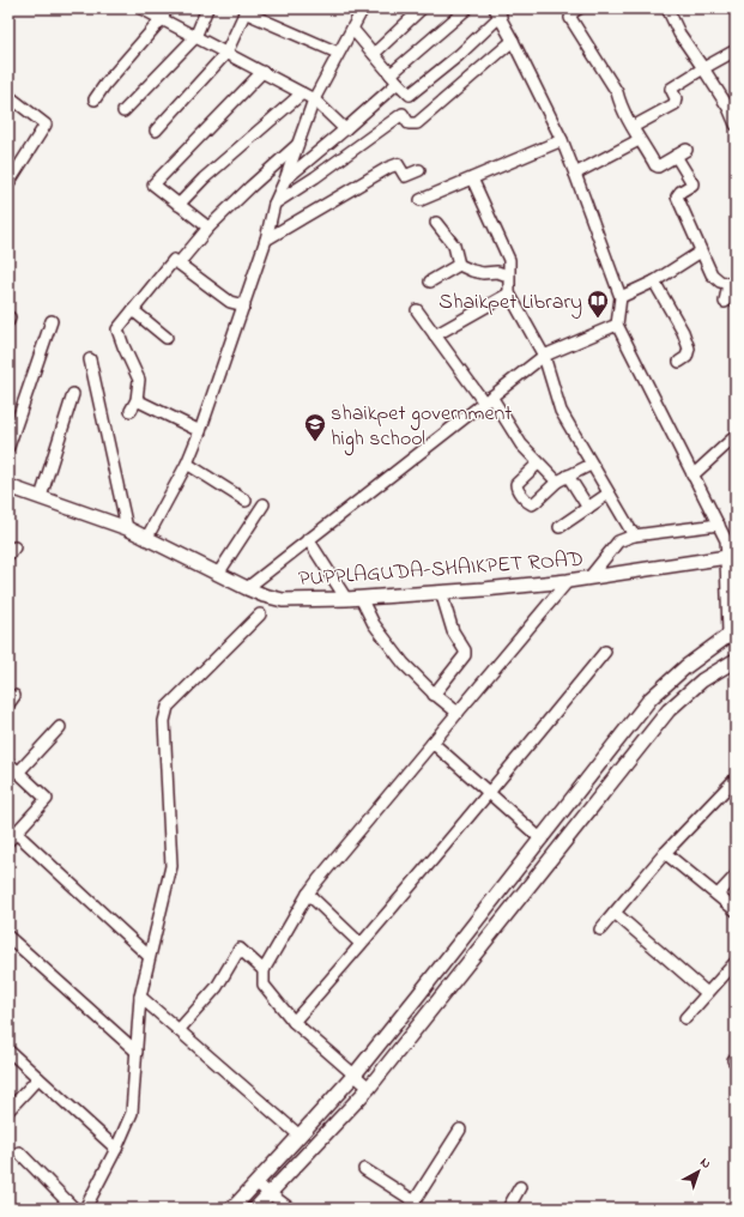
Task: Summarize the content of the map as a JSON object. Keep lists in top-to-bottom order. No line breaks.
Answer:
{"streets":{"street":["PUPPLAGUDA-SHAIKPET ROAD"]},"places":{"library":["Shaikpet Library"],"school or university":["shaikpet government high school"]},"north":"top right"}
